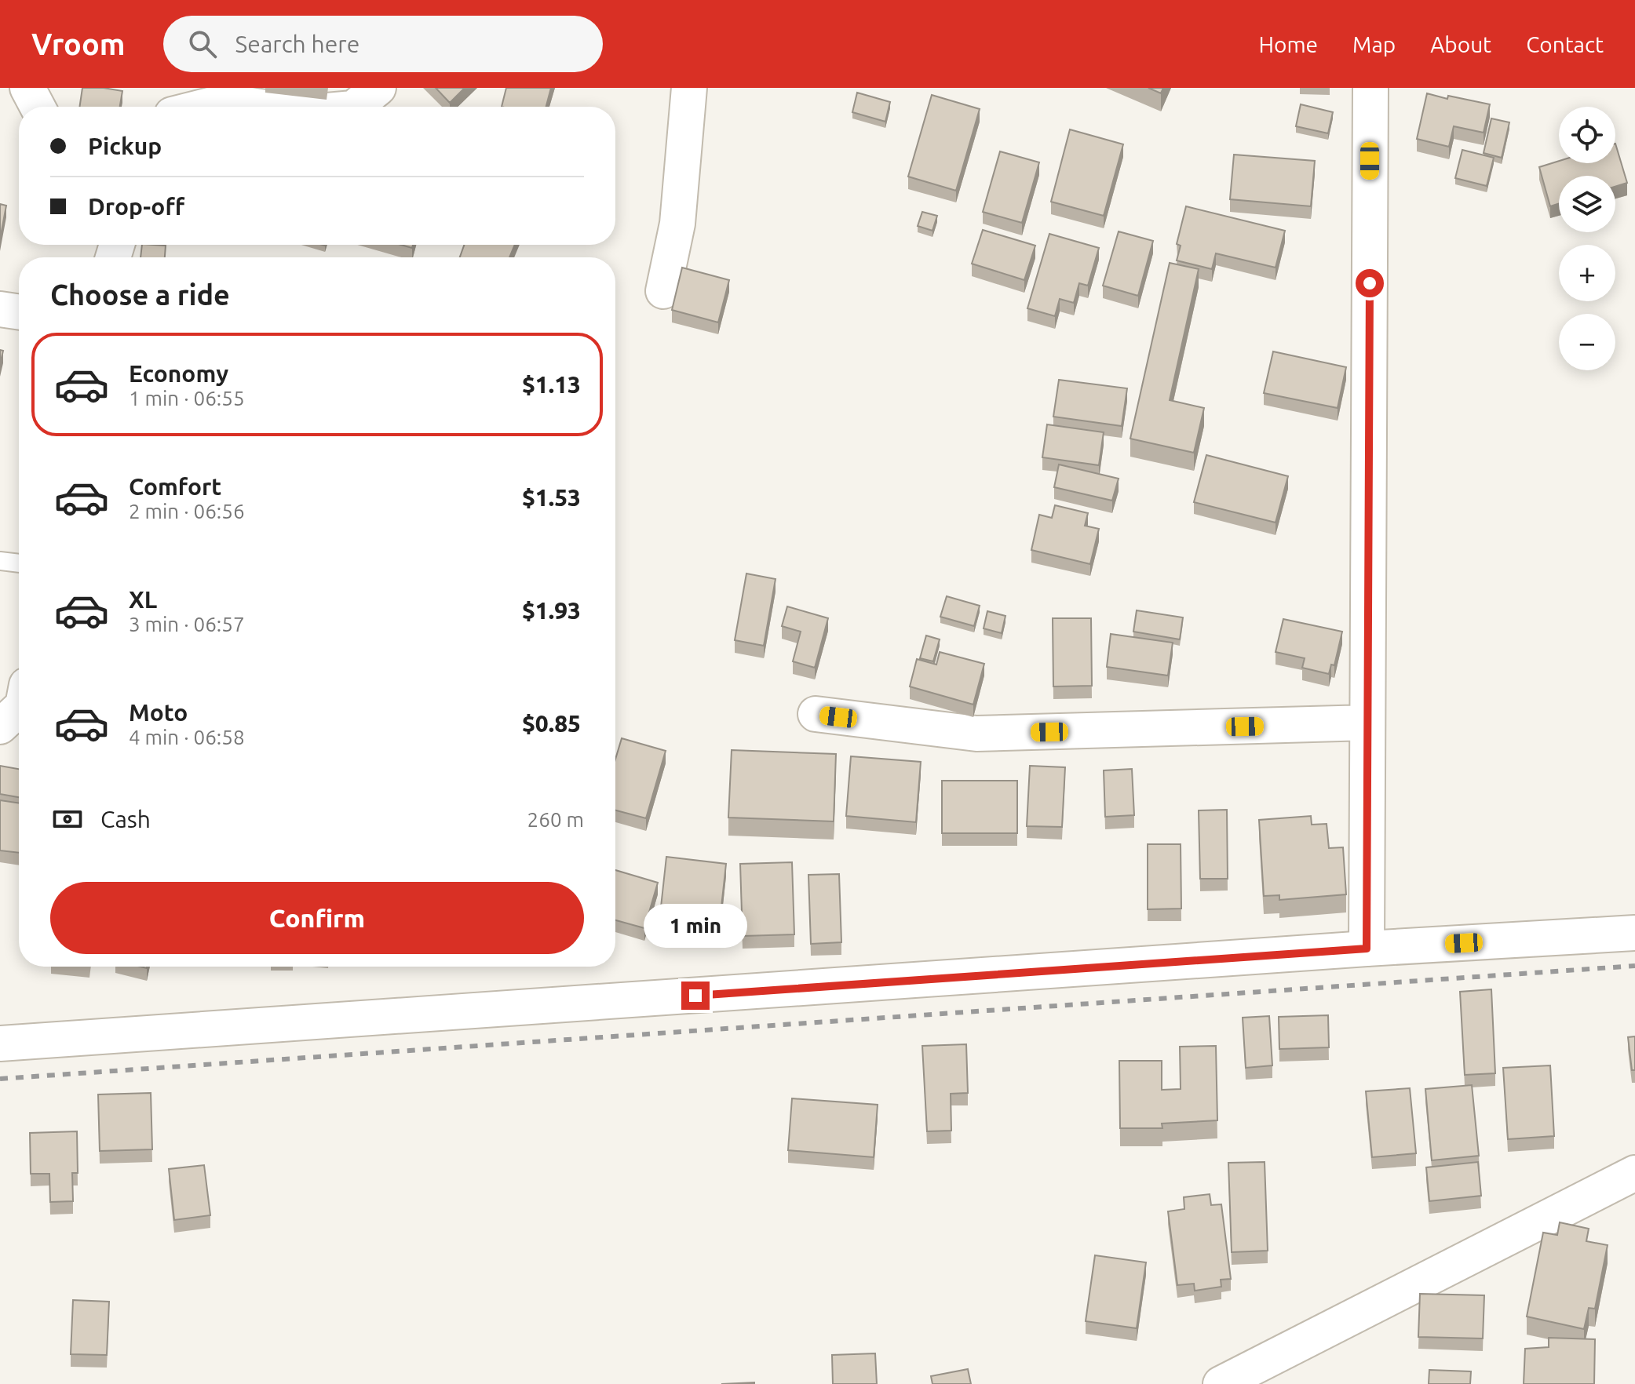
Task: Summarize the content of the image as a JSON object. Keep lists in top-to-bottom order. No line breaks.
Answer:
{"page":{"header":"Vroom","search":"Search here","nav":["Home","Map","About","Contact"],"map_buttons":["+","−"],"banner":["Pickup","Drop-off"],"heading":"Choose a ride","list":[{"name":"Economy","note":"1 min · 06:55","value":"$1.13"},{"name":"Comfort","note":"2 min · 06:56","value":"$1.53"},{"name":"XL","note":"3 min · 06:57","value":"$1.93"},{"name":"Moto","note":"4 min · 06:58","value":"$0.85"}],"pay":["Cash","260 m"],"buttons":"Confirm","bubble":"1 min"}}
